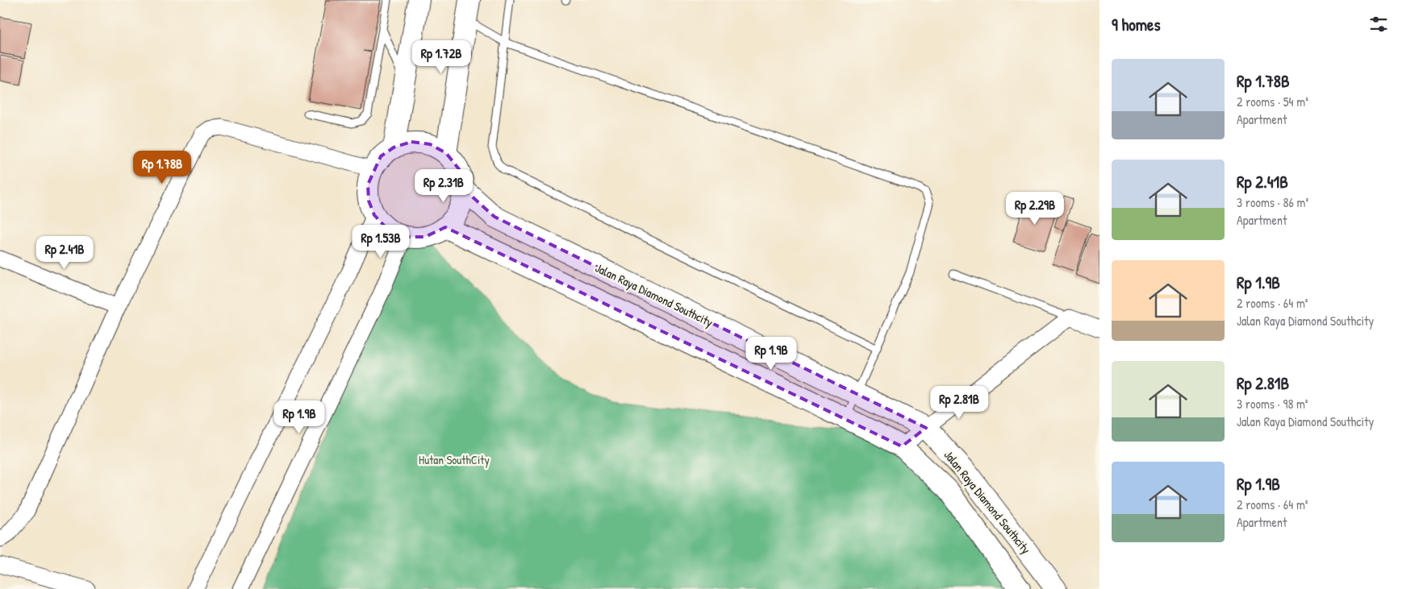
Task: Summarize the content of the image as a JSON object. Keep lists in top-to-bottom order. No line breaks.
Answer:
{"streets":{"street":["Jalan Raya Diamond Southcity"]},"parks":["Hutan SouthCity"],"page":{"heading":"9 homes","price":["Rp 1.72B","Rp 1.78B","Rp 2.31B","Rp 2.29B","Rp 1.53B","Rp 2.41B","Rp 1.9B","Rp 2.81B","Rp 1.9B"],"list":[{"name":"Rp 1.78B","note":"2 rooms · 54 m² · Apartment"},{"name":"Rp 2.41B","note":"3 rooms · 86 m² · Apartment"},{"name":"Rp 1.9B","note":"2 rooms · 64 m² · Jalan Raya Diamond Southcity"},{"name":"Rp 2.81B","note":"3 rooms · 98 m² · Jalan Raya Diamond Southcity"},{"name":"Rp 1.9B","note":"2 rooms · 64 m² · Apartment"}]}}
